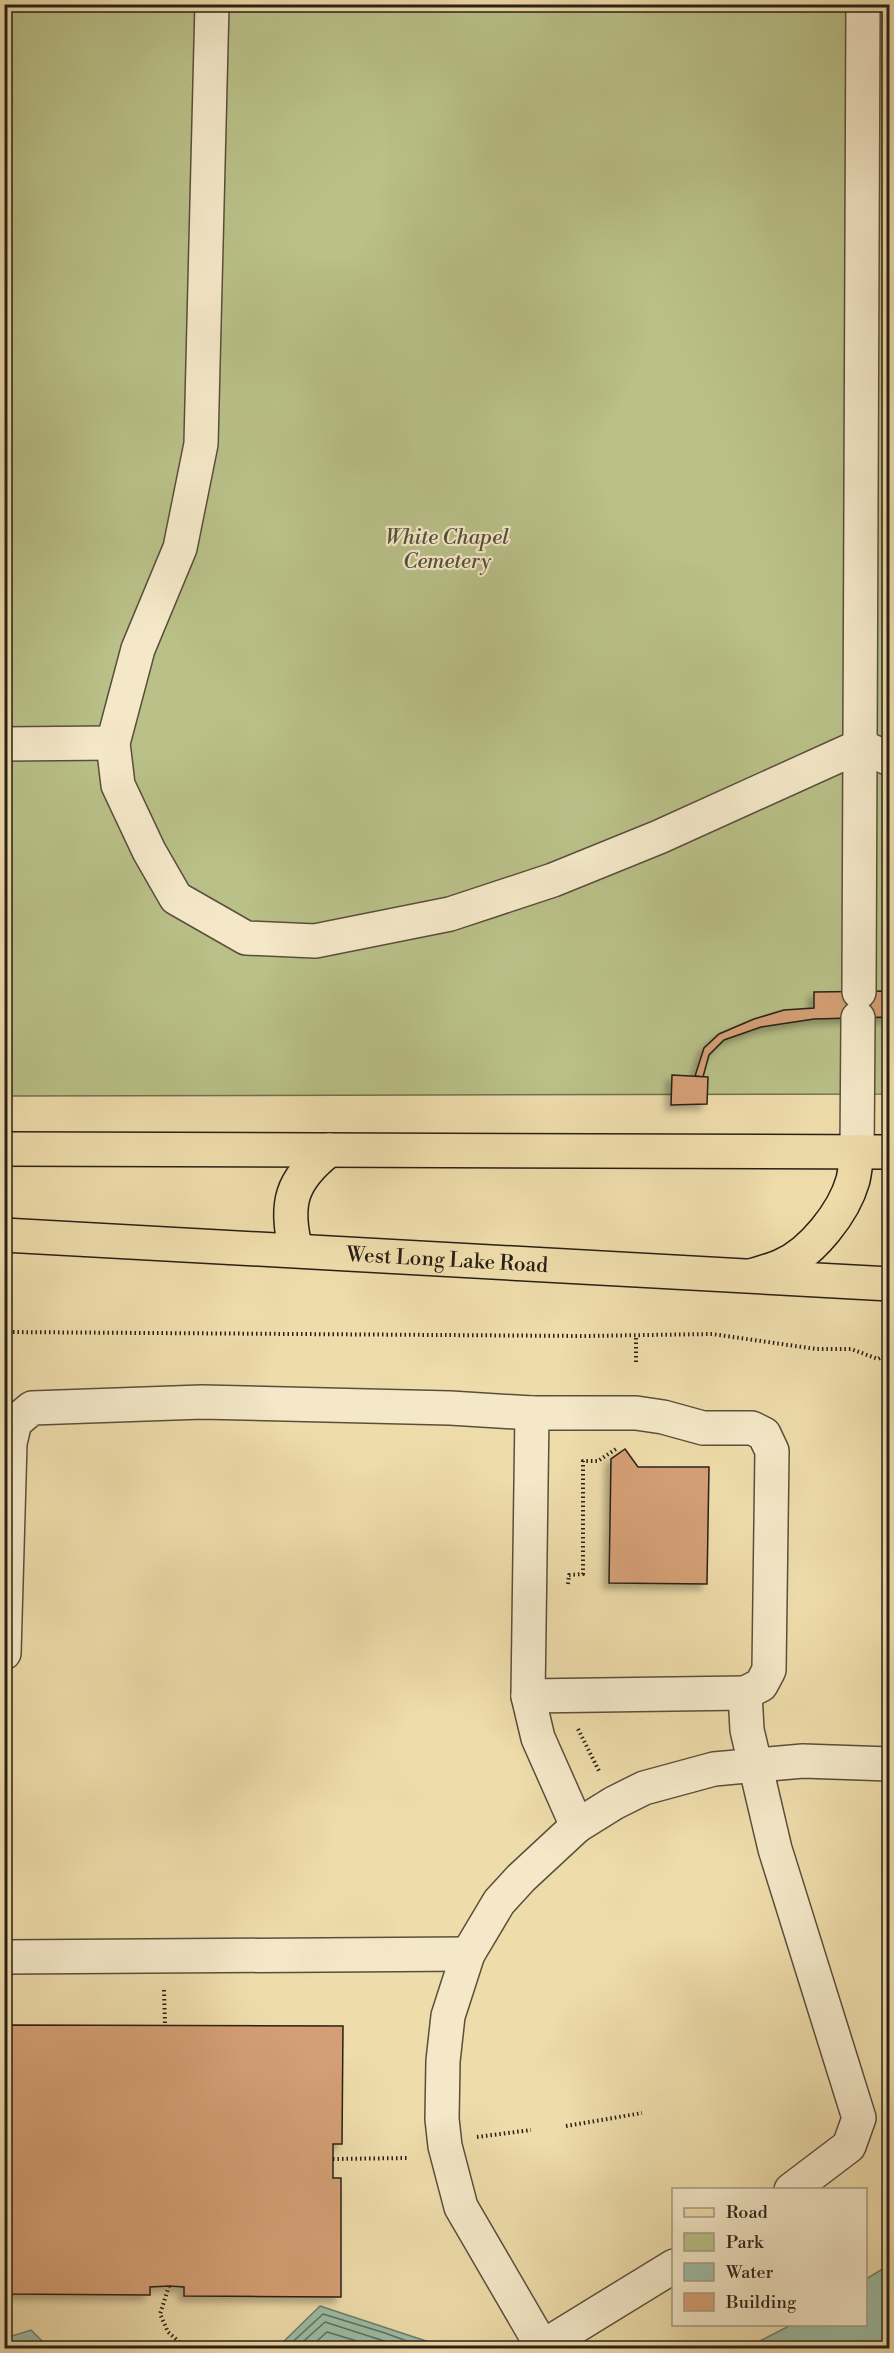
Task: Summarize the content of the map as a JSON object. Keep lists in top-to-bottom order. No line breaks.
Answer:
{"streets":{"main road":["West Long Lake Road"]},"parks":["White Chapel Cemetery"],"legend":["Road","Park","Water","Building"]}
